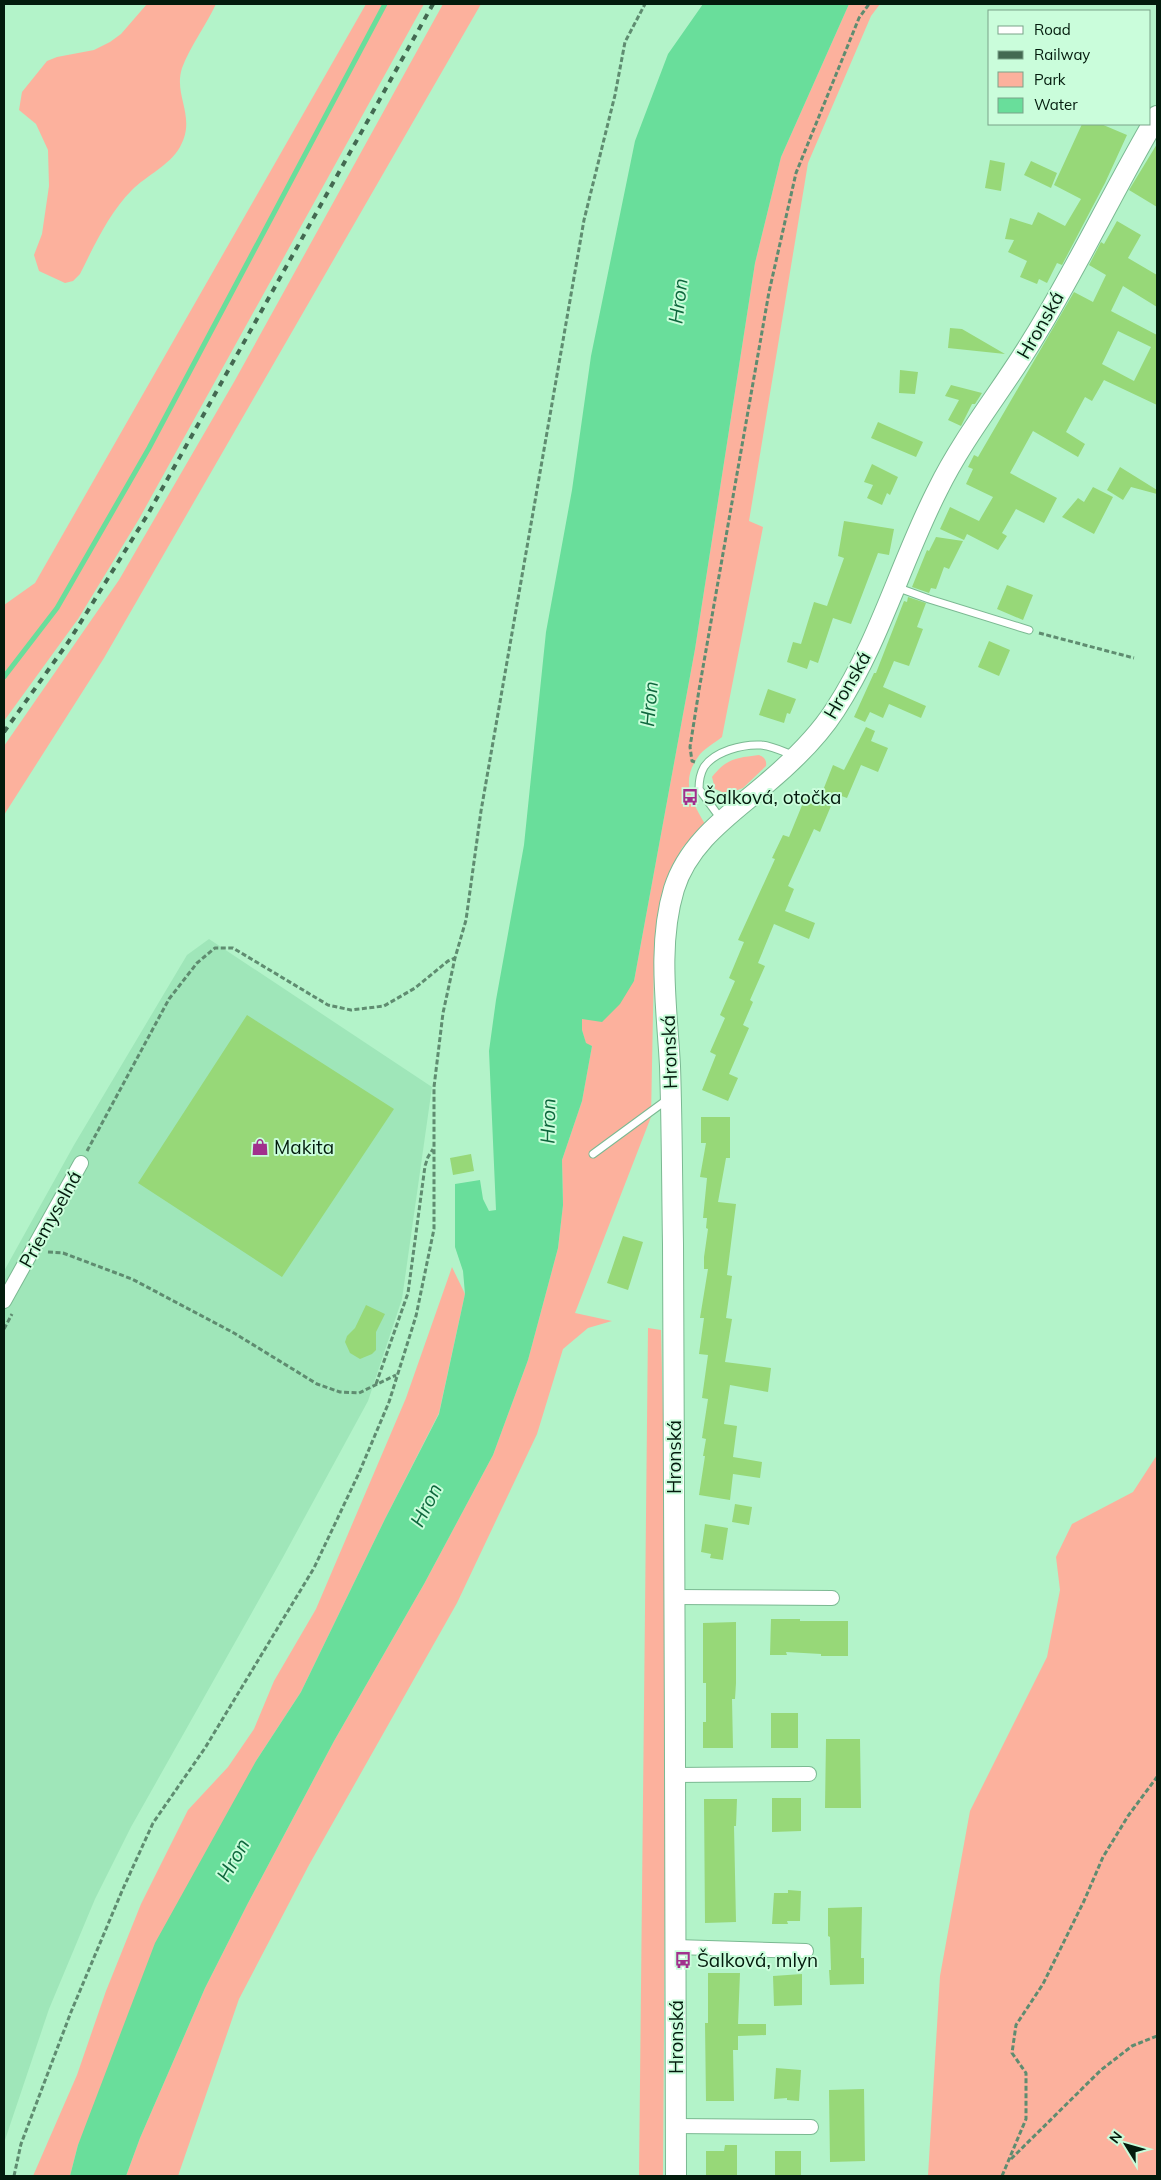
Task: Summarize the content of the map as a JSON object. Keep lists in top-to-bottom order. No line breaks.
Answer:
{"streets":{"street":["Hronská","Priemyselná"]},"water":["Hron"],"places":{"bus stop":["Šalková, otočka","Šalková, mlyn"],"shop":["Makita"]},"legend":["Road","Railway","Park","Water"],"north":"top left"}
